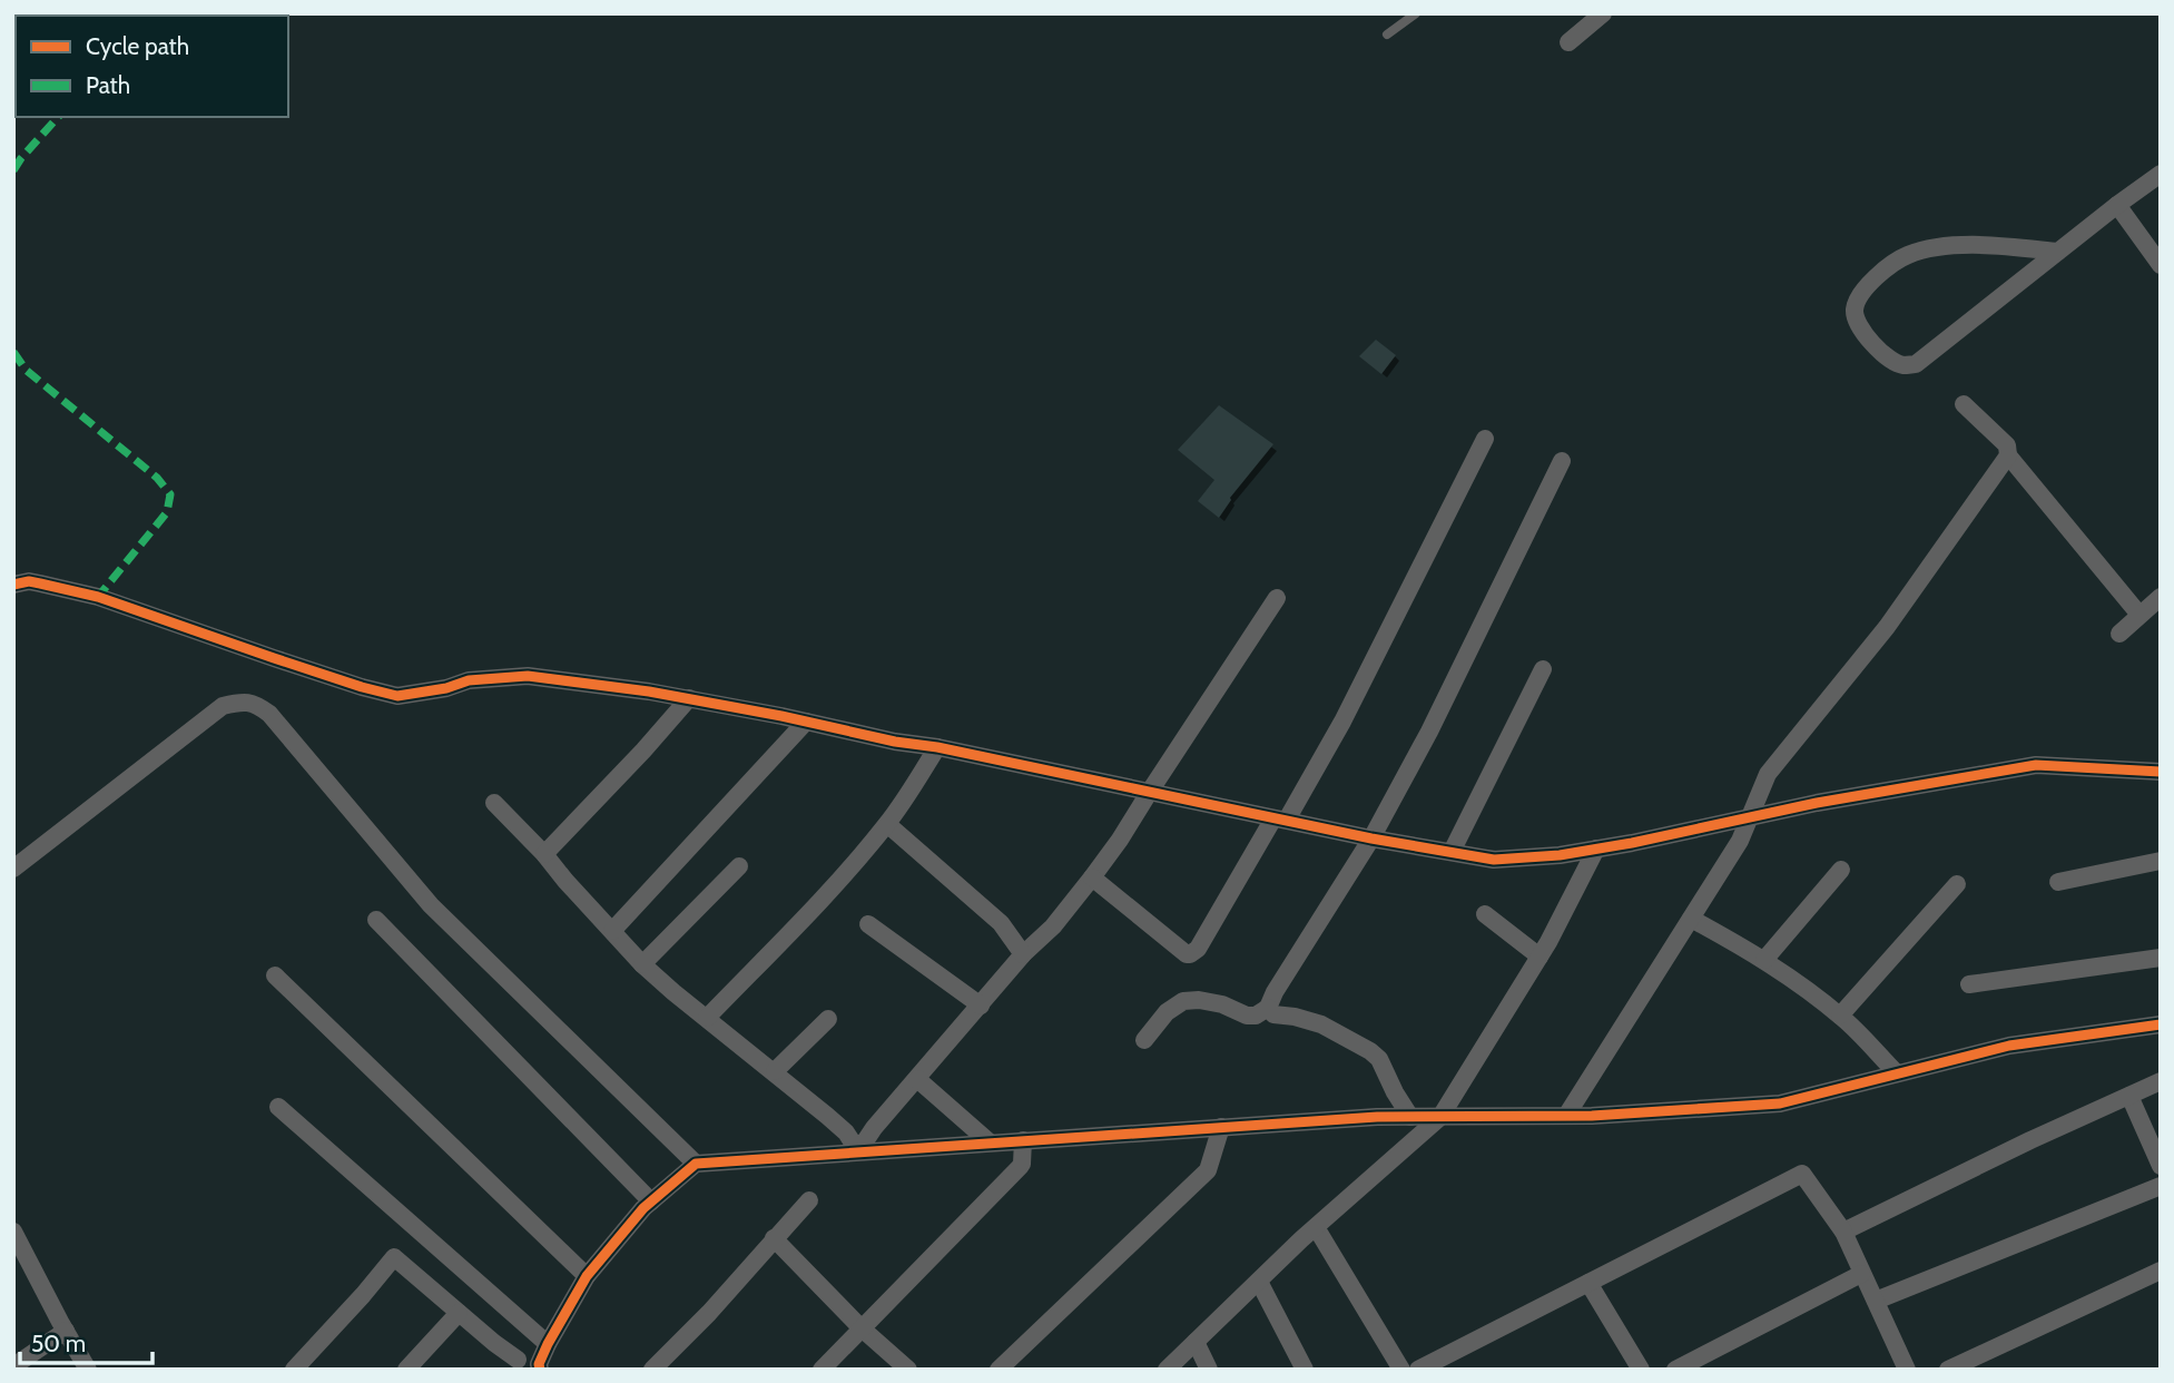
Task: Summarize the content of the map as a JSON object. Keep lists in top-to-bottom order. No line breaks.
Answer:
{"legend":["Cycle path","Path"],"scale_bar":"50 m"}
